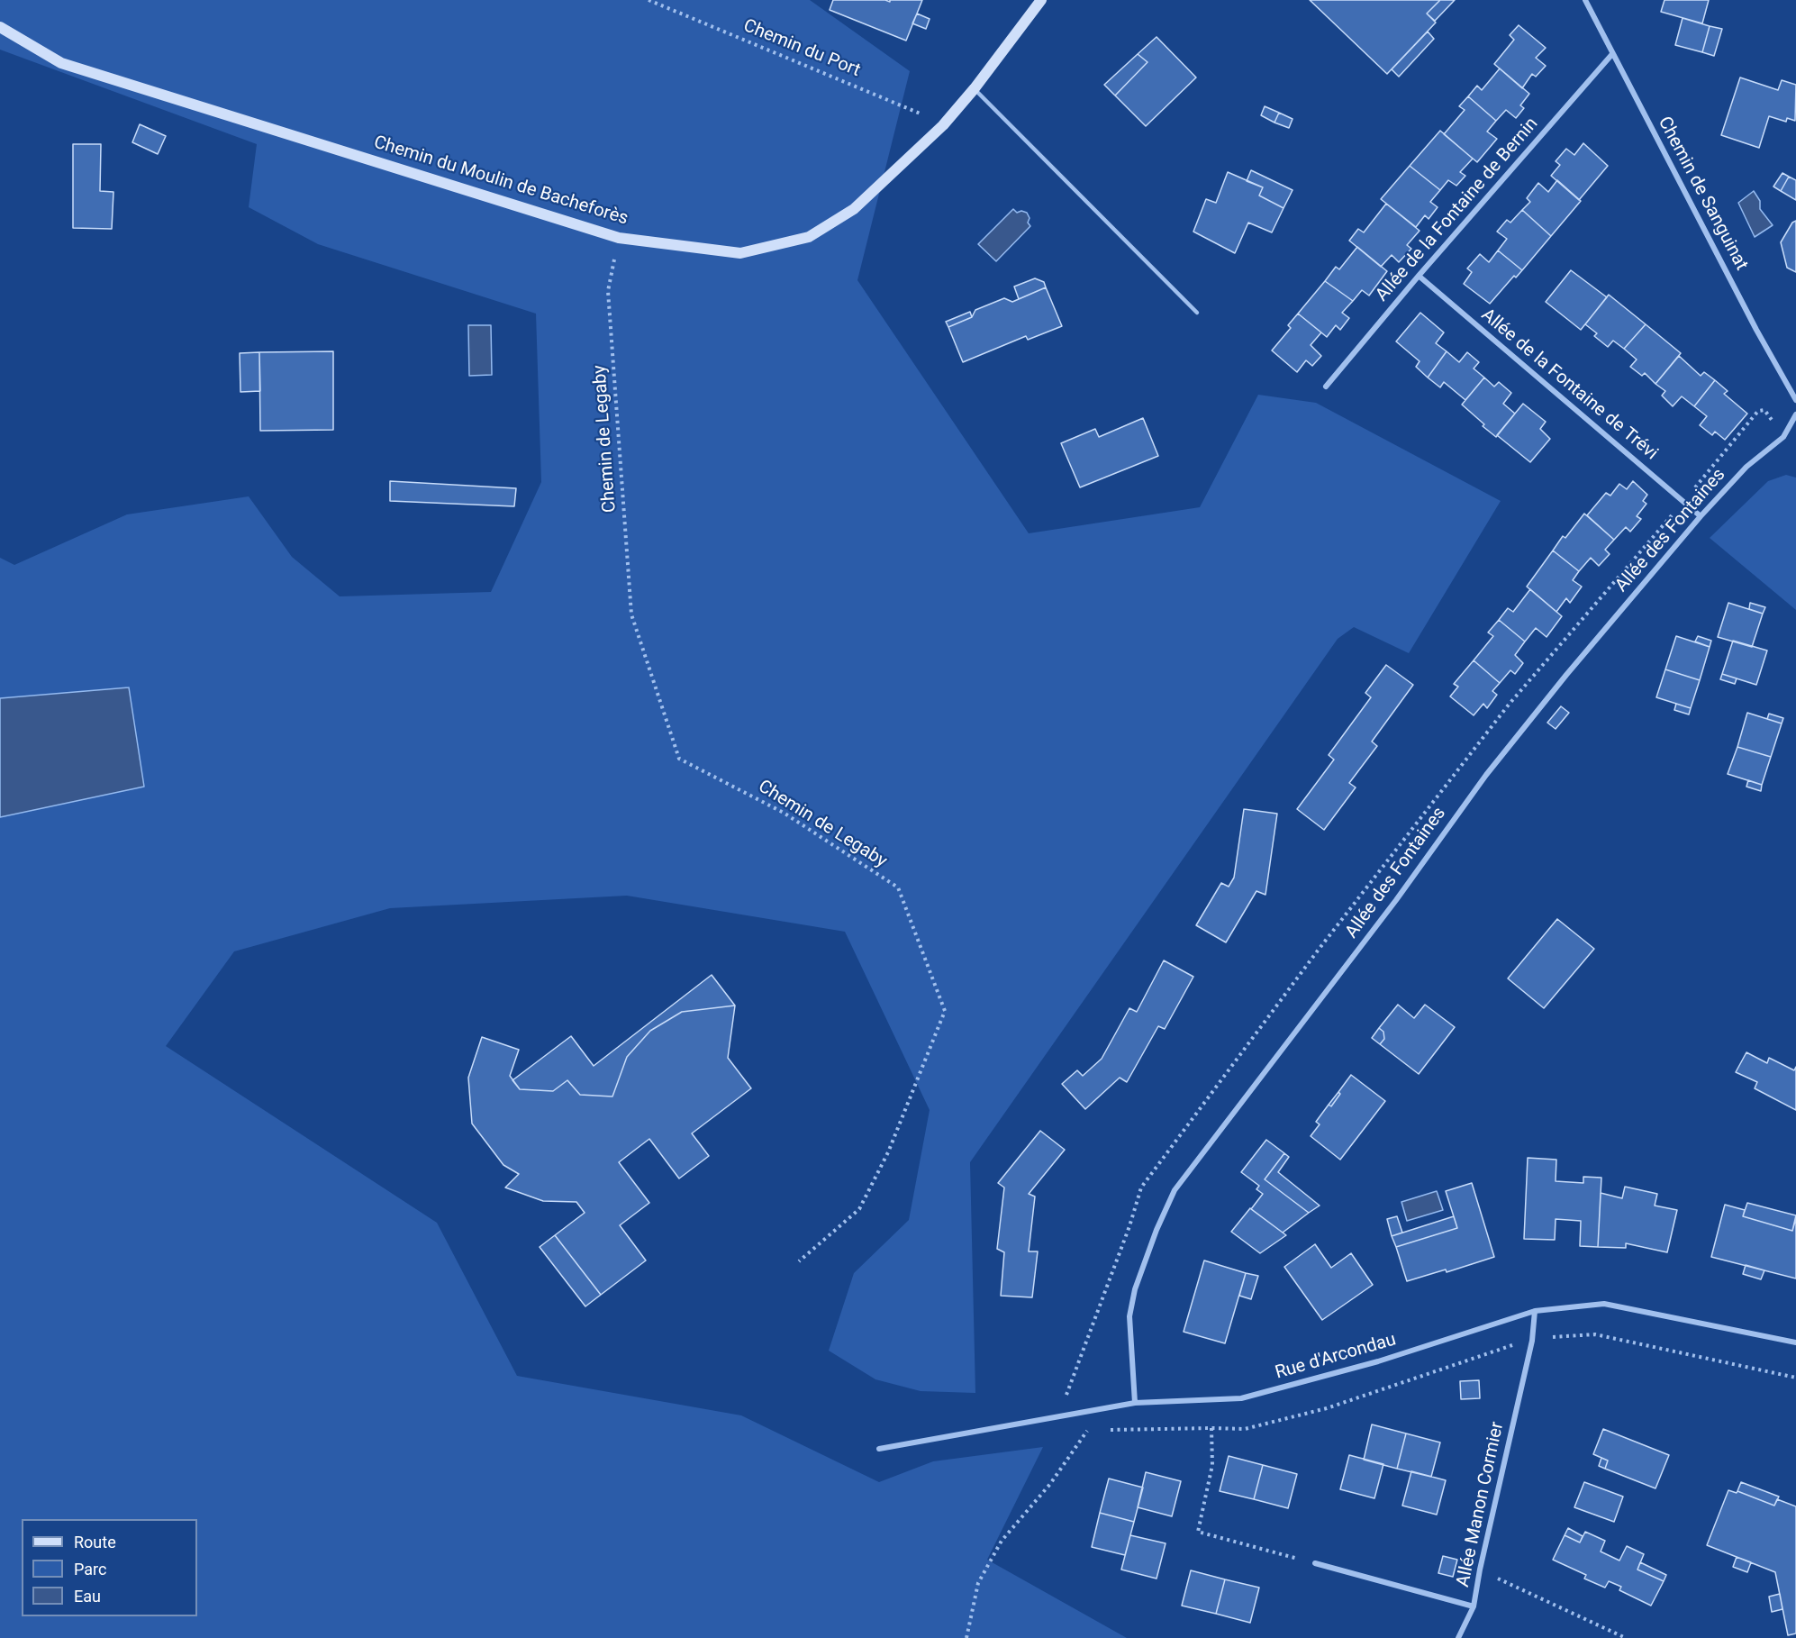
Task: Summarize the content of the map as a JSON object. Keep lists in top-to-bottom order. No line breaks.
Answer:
{"streets":{"main road":["Chemin du Moulin de Bacheforès"],"street":["Chemin de Sanguinat","Allée de la Fontaine de Bernin","Allée de la Fontaine de Trévi","Allée des Fontaines","Rue d'Arcondau","Allée Manon Cormier"],"path":["Chemin du Port","Chemin de Legaby"]},"crossings":[["Chemin du Port","Chemin du Moulin de Bacheforès"],["Chemin du Moulin de Bacheforès","Chemin de Legaby"],["Chemin de Sanguinat","Allée de la Fontaine de Bernin"],["Allée de la Fontaine de Bernin","Allée de la Fontaine de Trévi"],["Allée de la Fontaine de Trévi","Allée des Fontaines"],["Allée des Fontaines","Rue d'Arcondau"],["Rue d'Arcondau","Allée Manon Cormier"]],"legend":["Route","Parc","Eau"]}
